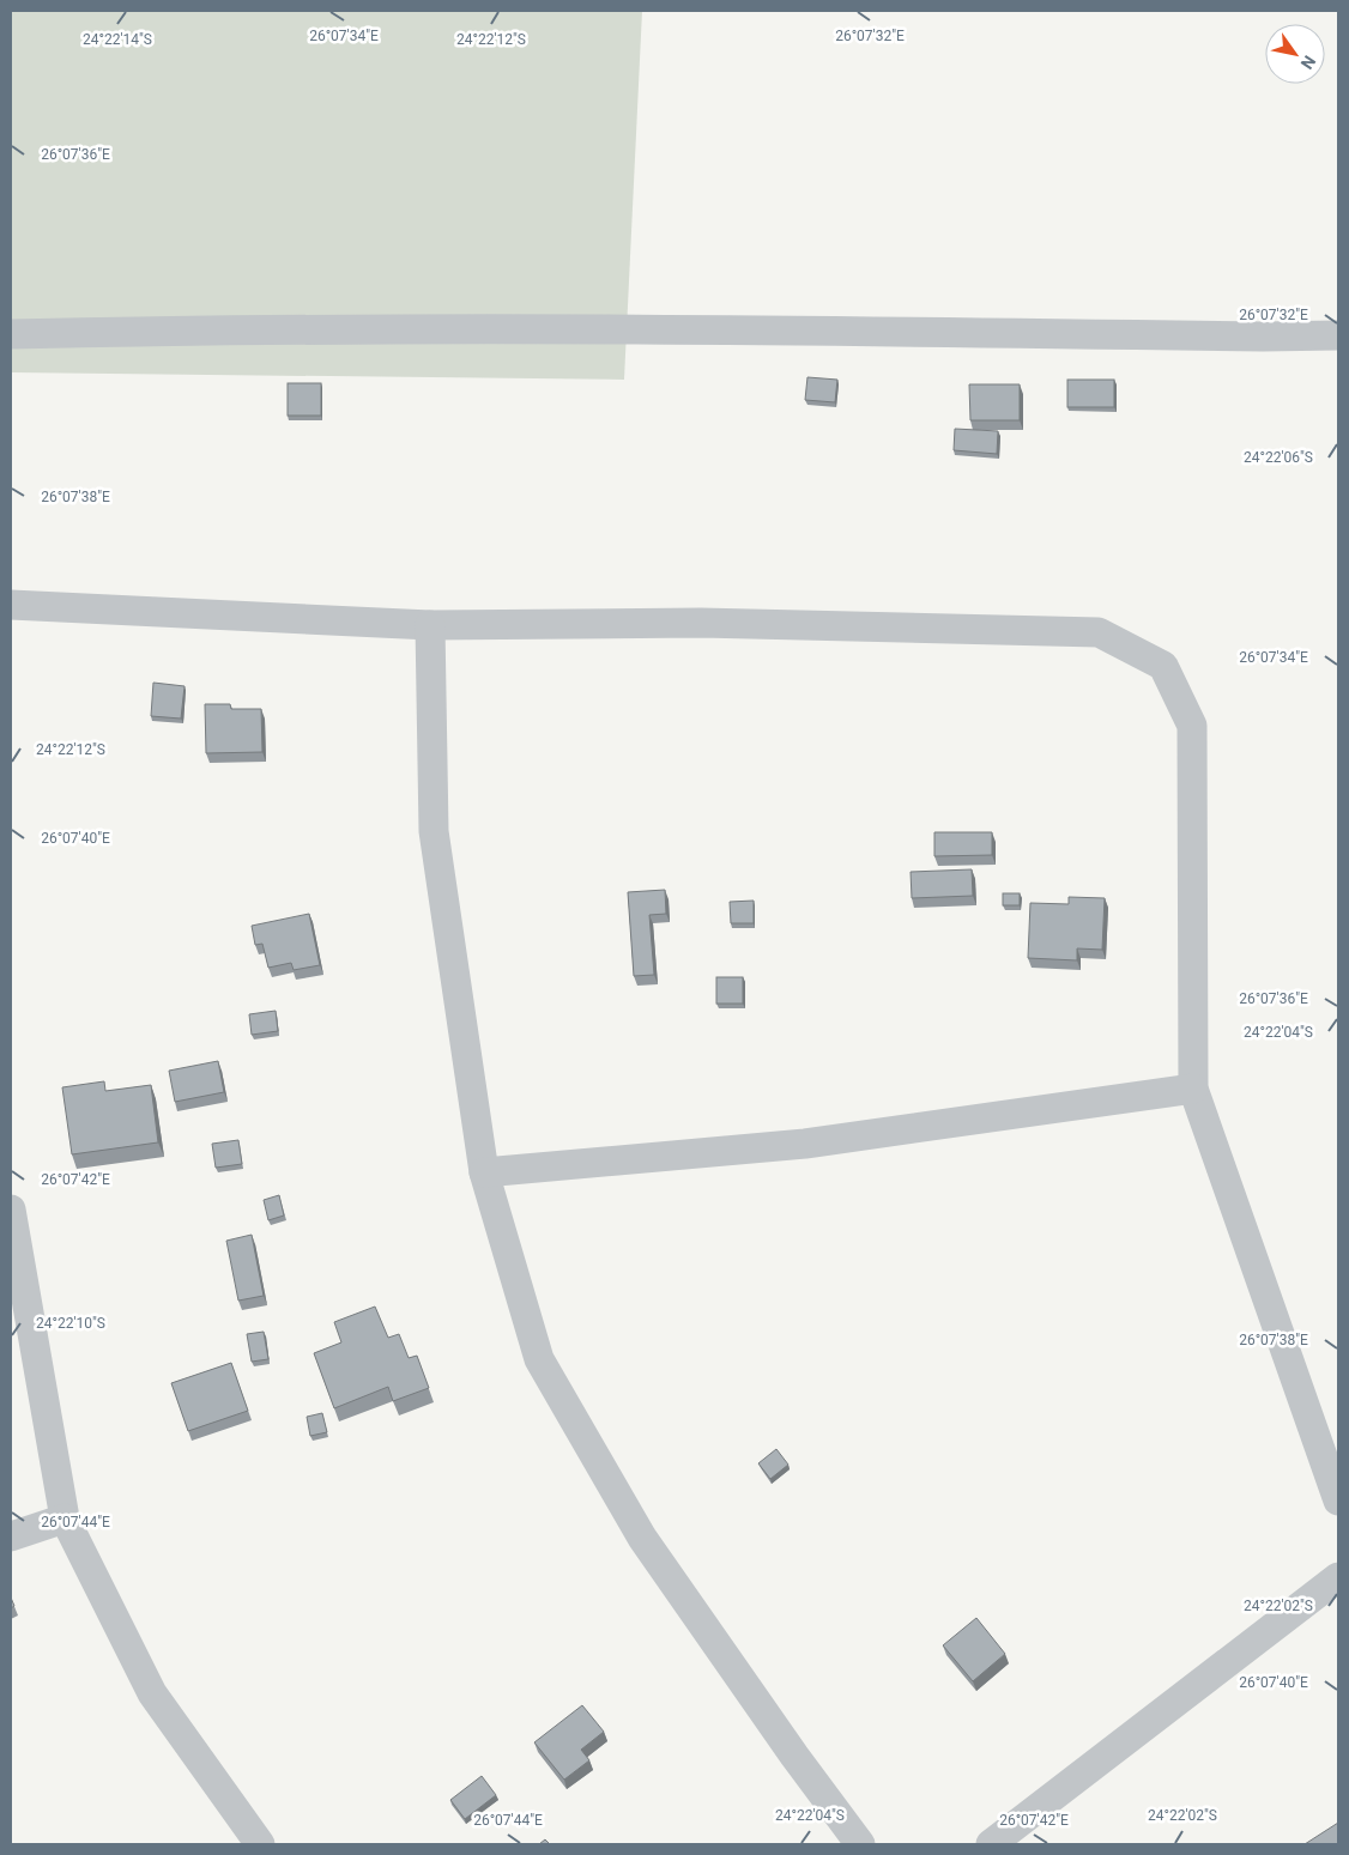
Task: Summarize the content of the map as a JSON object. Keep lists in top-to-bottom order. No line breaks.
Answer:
{"north":"bottom right","coordinates":["26°07'34\"E","26°07'32\"E","24°22'14\"S","24°22'12\"S","26°07'36\"E","24°22'06\"S","26°07'38\"E","26°07'40\"E","24°22'04\"S","26°07'42\"E","24°22'10\"S","26°07'44\"E","24°22'02\"S"]}
